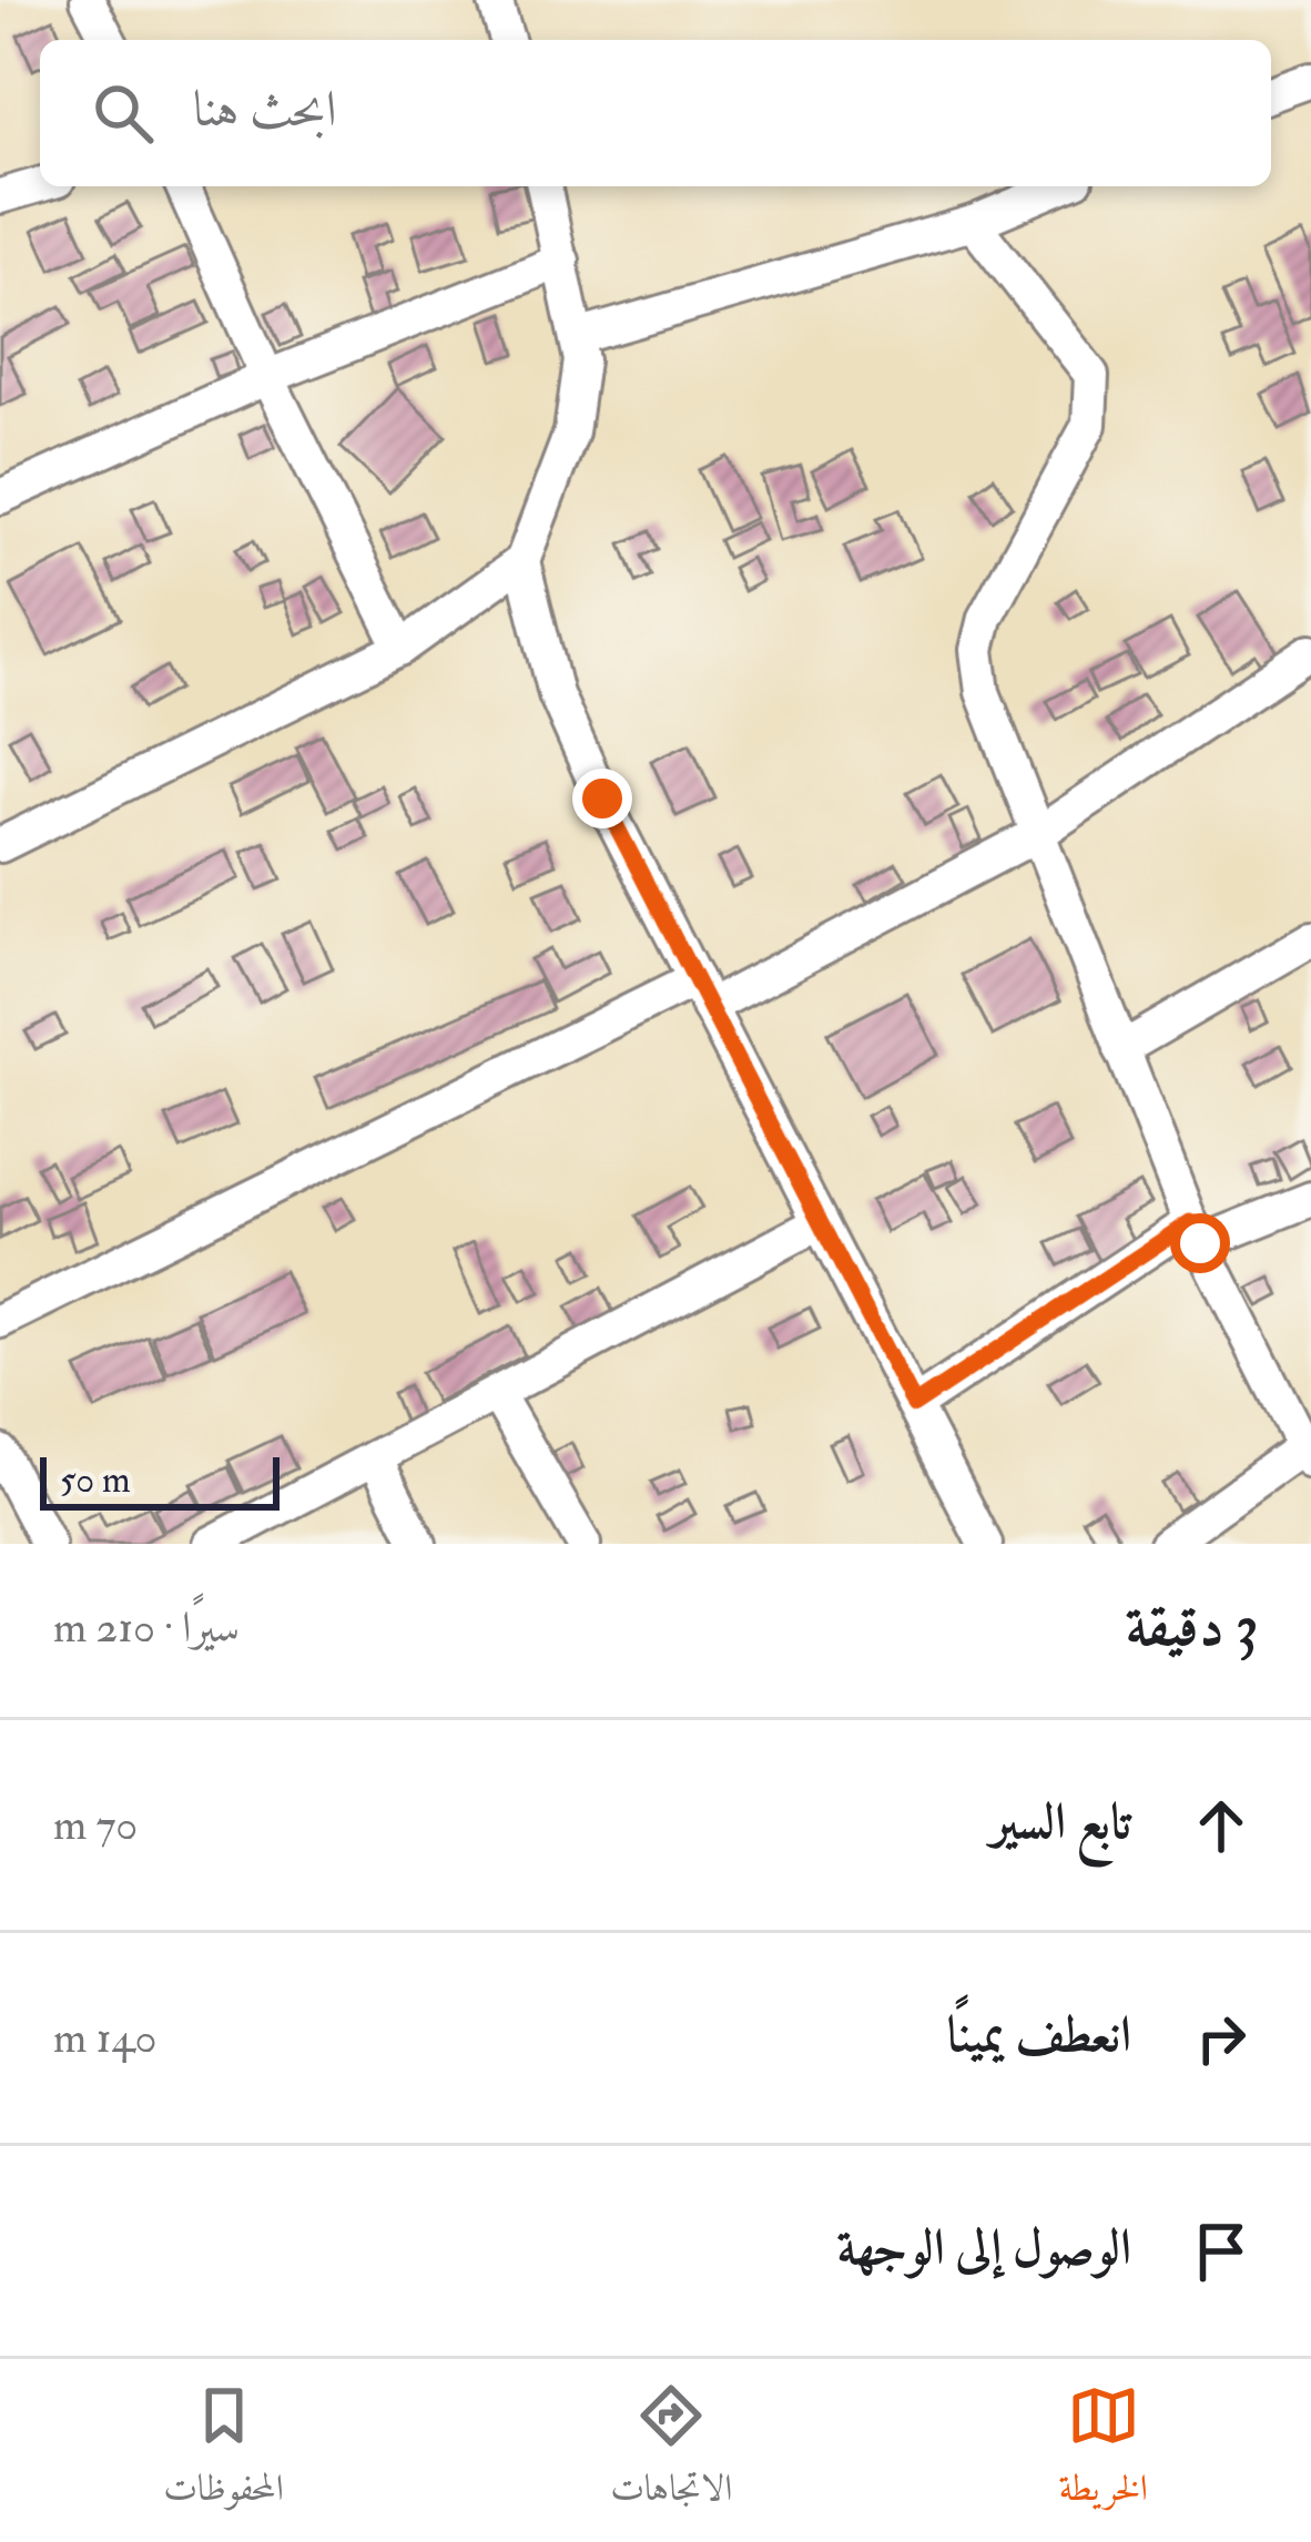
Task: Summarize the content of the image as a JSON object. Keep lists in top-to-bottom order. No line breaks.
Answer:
{"scale_bar":"50 m","page":{"search":"ابحث هنا","scale":"50 m","heading":["3 دقيقة","سيرًا · 210 m"],"list":[["تابع السير","70 m"],["انعطف يمينًا","140 m"],"الوصول إلى الوجهة"],"nav":["الخريطة","الاتجاهات","المحفوظات"]}}
